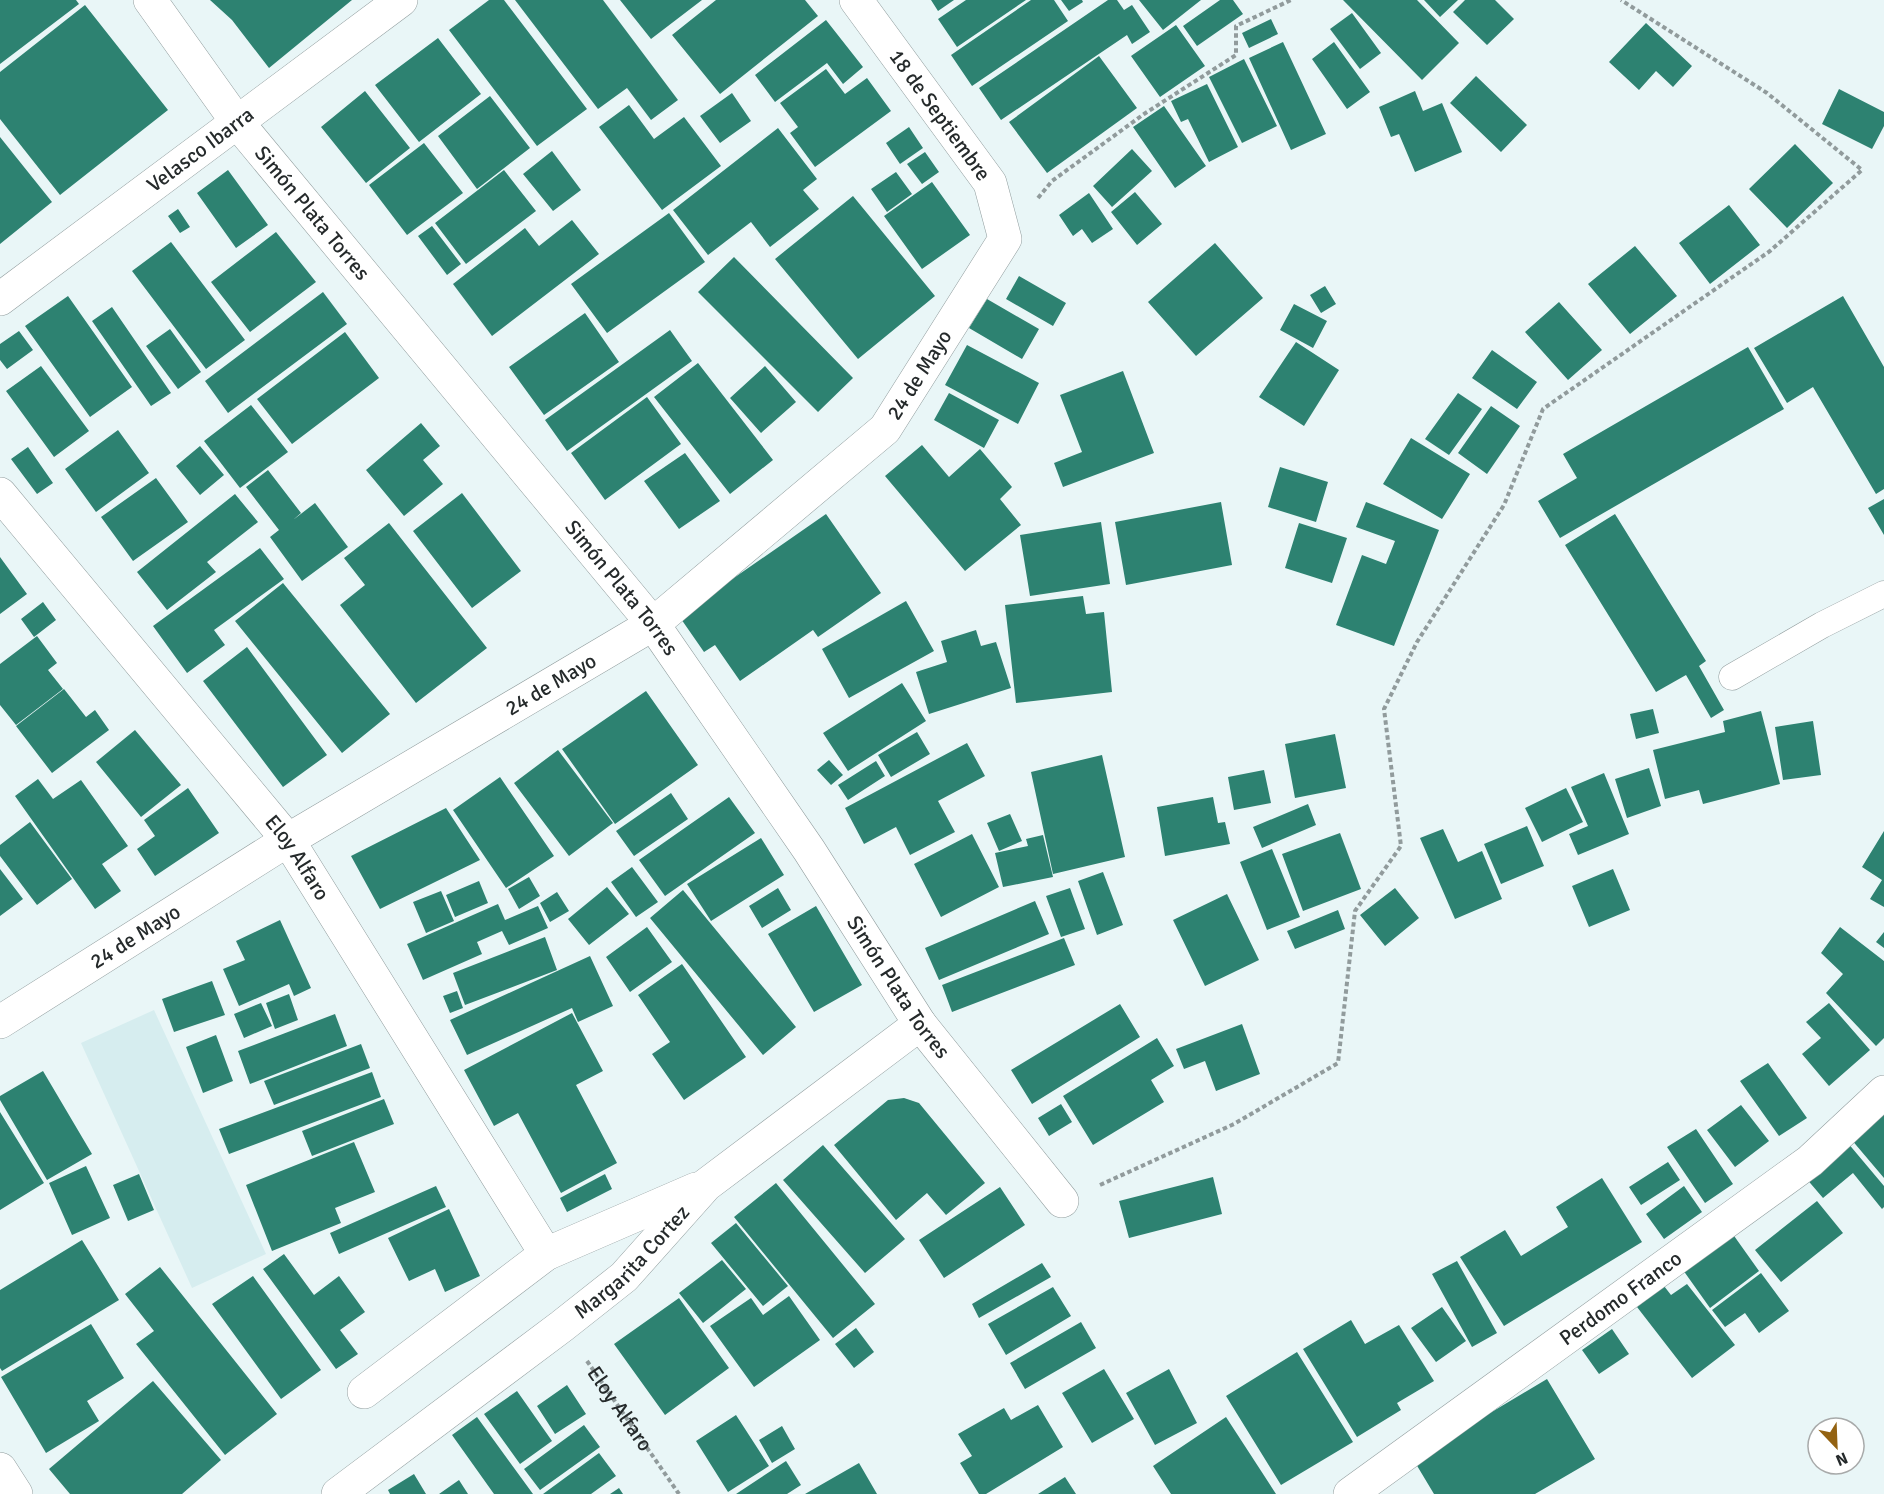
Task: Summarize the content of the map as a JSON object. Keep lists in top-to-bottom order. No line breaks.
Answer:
{"streets":{"street":["18 de Septiembre","Velasco Ibarra","Simón Plata Torres","24 de Mayo","Eloy Alfaro","Margarita Cortez","Perdomo Franco"]},"crossings":[["18 de Septiembre","24 de Mayo"],["Velasco Ibarra","Simón Plata Torres"],["Simón Plata Torres","24 de Mayo"],["Simón Plata Torres","Margarita Cortez"],["24 de Mayo","Eloy Alfaro"],["Eloy Alfaro","Margarita Cortez"]],"north":"bottom right"}
